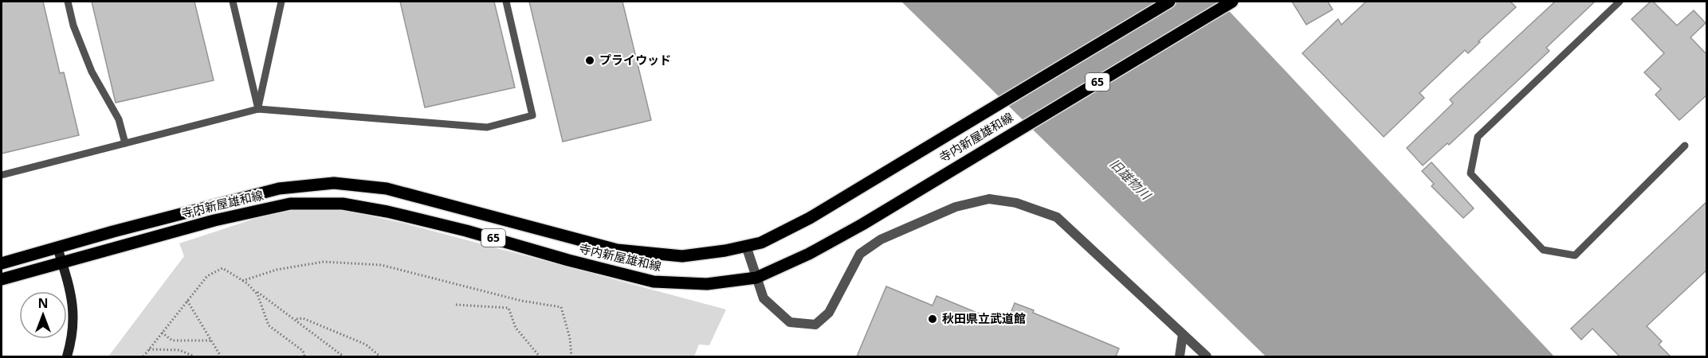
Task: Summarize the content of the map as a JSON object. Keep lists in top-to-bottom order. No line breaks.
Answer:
{"streets":{"main road":["65","寺内新屋雄和線"]},"water":["旧雄物川"],"places":["プライウッド","秋田県立武道館"],"north":"top"}
